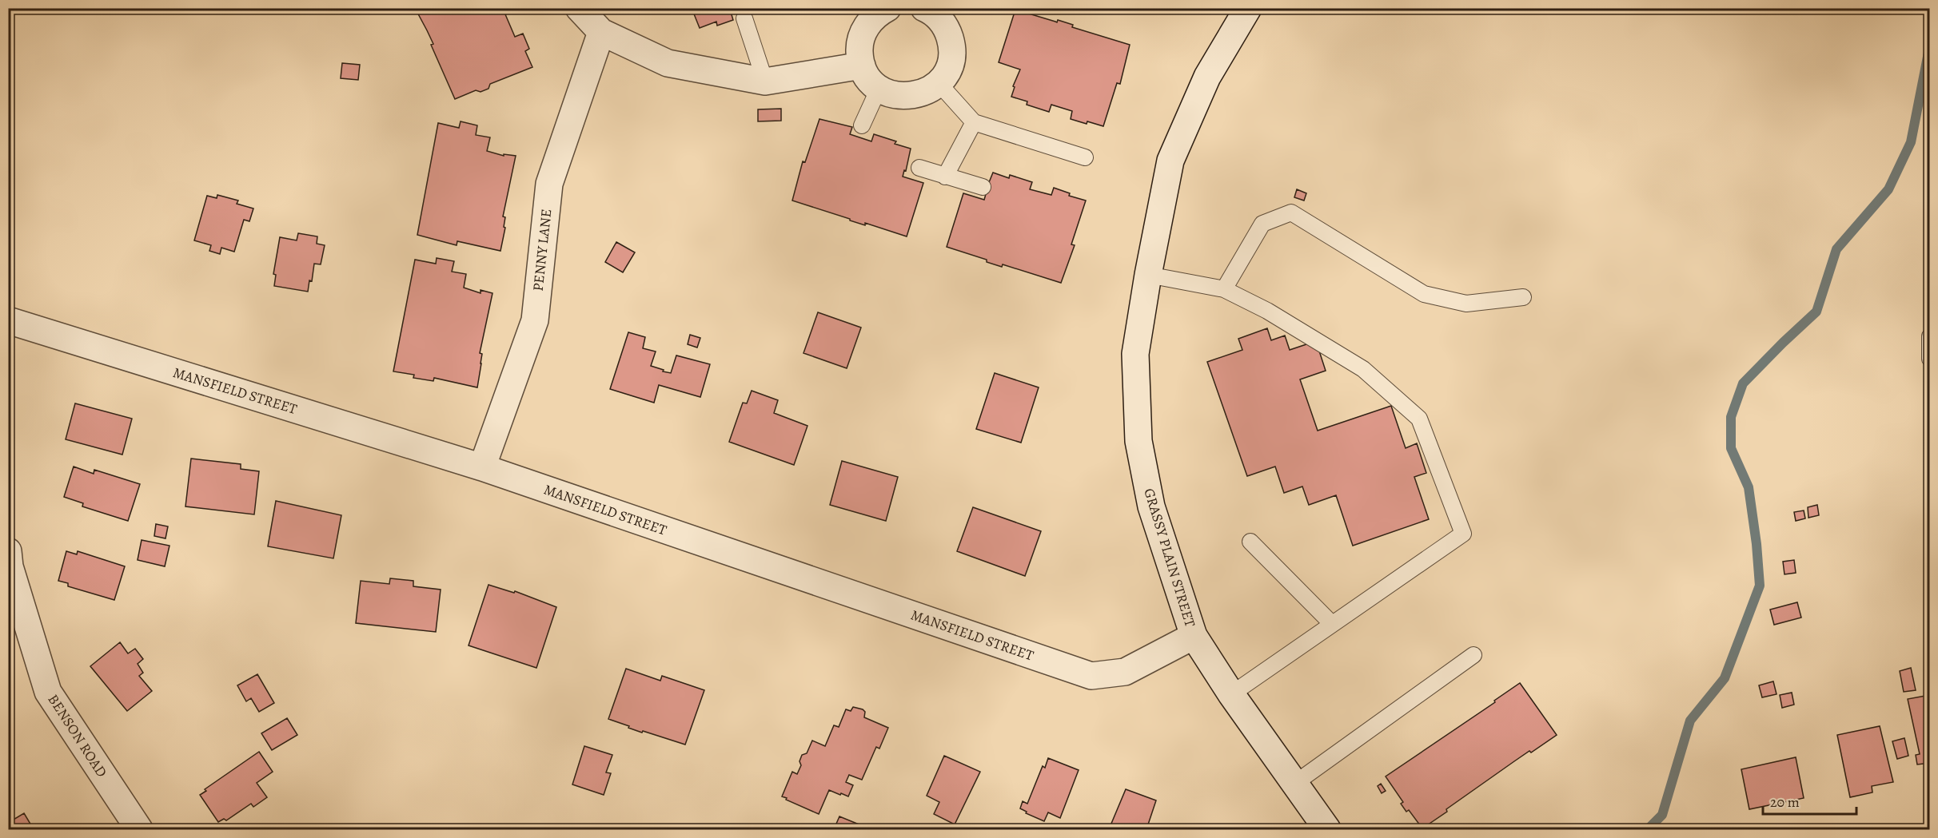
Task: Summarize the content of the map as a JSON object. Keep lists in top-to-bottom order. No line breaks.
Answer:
{"streets":{"street":["PENNY LANE","MANSFIELD STREET","GRASSY PLAIN STREET","BENSON ROAD"]},"crossings":[["PENNY LANE","MANSFIELD STREET"],["MANSFIELD STREET","GRASSY PLAIN STREET"]],"scale_bar":"20 m"}
